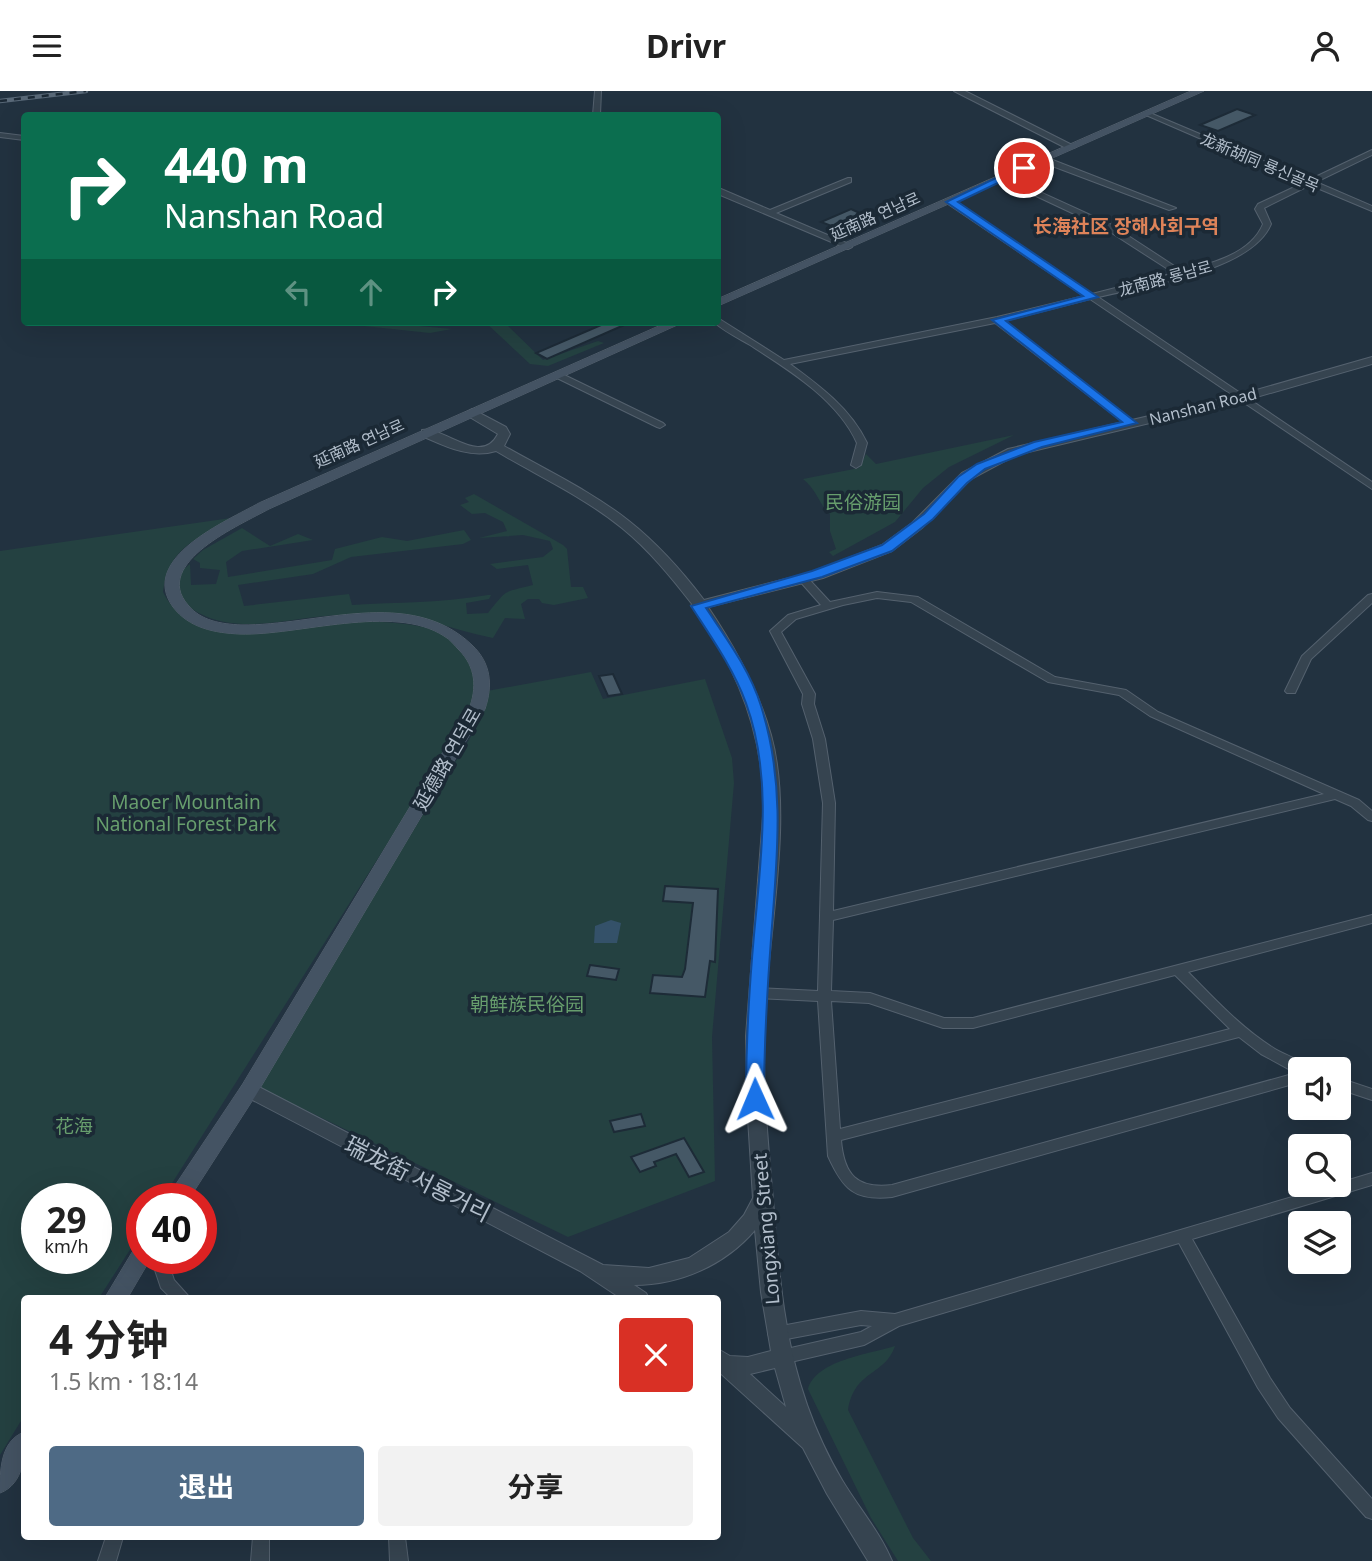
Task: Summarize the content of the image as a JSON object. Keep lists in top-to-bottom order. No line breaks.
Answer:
{"streets":{"main road":["延南路 연남로","延德路 연덕로"],"street":["龙新胡同 룡신골목","龙南路 룡남로","Nanshan Road","瑞龙街 서룡거리","Longxiang Street"]},"crossings":[["龙新胡同 룡신골목","延南路 연남로"],["龙新胡同 룡신골목","龙南路 룡남로"],["延南路 연남로","延德路 연덕로"],["Nanshan Road","Longxiang Street"],["延德路 연덕로","瑞龙街 서룡거리"],["瑞龙街 서룡거리","Longxiang Street"]],"districts":["长海社区 장해사회구역"],"parks":["民俗游园","Maoer Mountain National Forest Park","朝鲜族民俗园","花海"],"page":{"header":"Drivr","turn":["440 m","Nanshan Road"],"speed":"29 km/h","limit":"40","heading":["4 分钟","1.5 km · 18:14"],"buttons":["退出","分享"]}}
